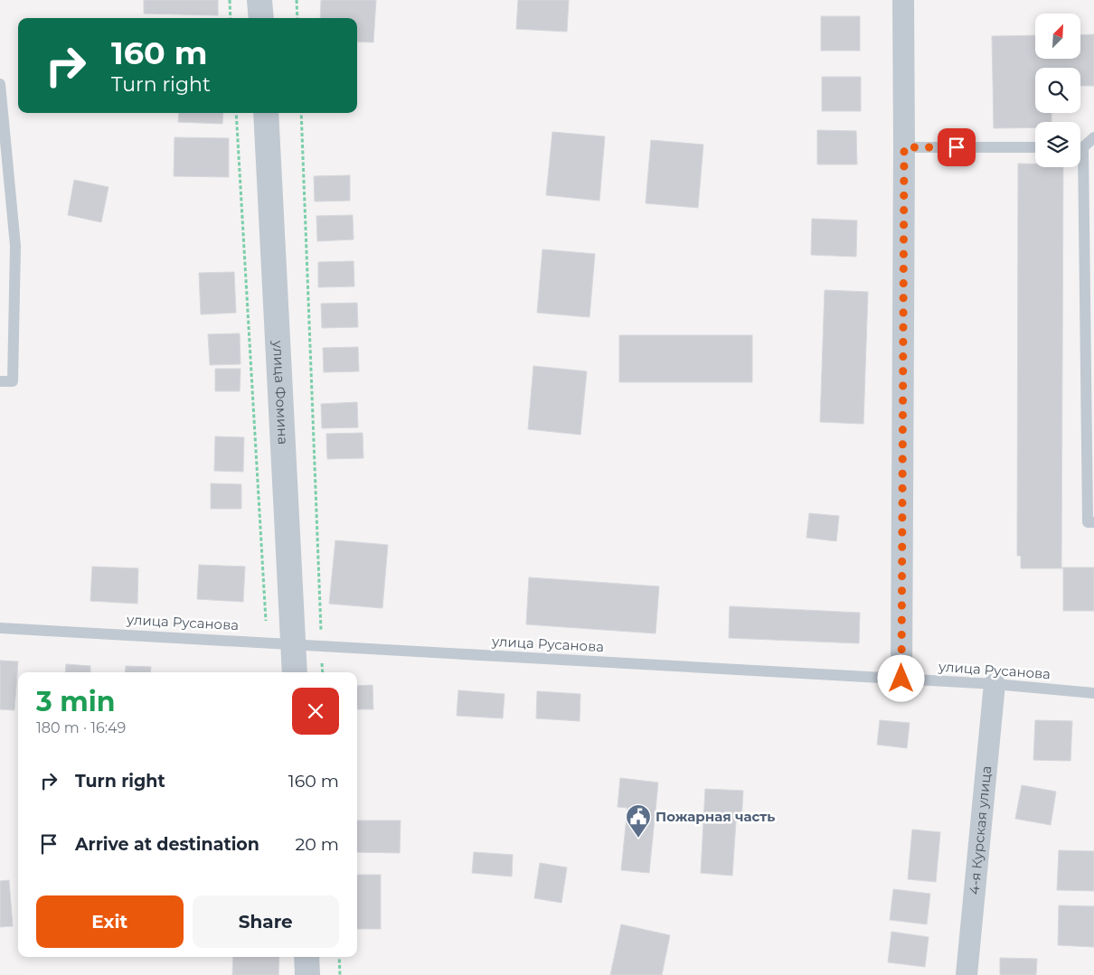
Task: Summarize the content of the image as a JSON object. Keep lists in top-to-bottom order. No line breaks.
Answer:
{"streets":{"street":["улица Фомина","4-я Курская улица"],"lane":["улица Русанова"]},"crossings":[["улица Фомина","улица Русанова"],["улица Русанова","4-я Курская улица"]],"places":{"public building":["Пожарная часть"]},"north":"top right","page":{"turn":["160 m","Turn right"],"heading":["3 min","180 m · 16:49"],"list":[{"name":"Turn right","value":"160 m"},{"name":"Arrive at destination","value":"20 m"}],"buttons":["Exit","Share"]}}
